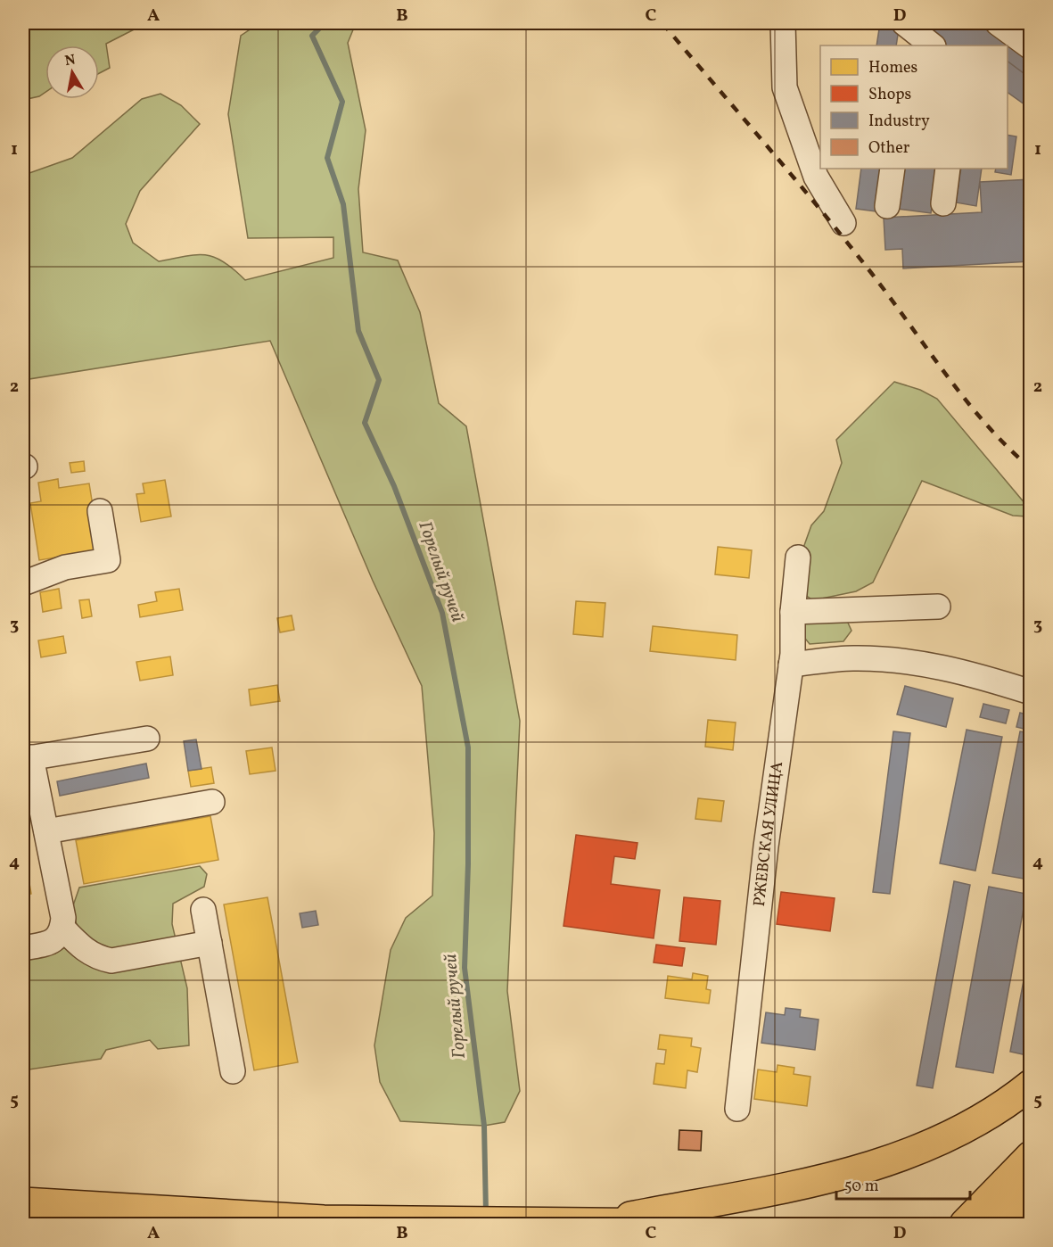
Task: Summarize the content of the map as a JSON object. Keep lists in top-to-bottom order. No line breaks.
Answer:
{"streets":{"street":["РЖЕВСКАЯ УЛИЦА"]},"water":["Горелый ручей"],"legend":["Homes","Shops","Industry","Other"],"scale_bar":"50 m","north":"top","grid":{"columns":["A","B","C","D"],"rows":["1","2","3","4","5"]}}
